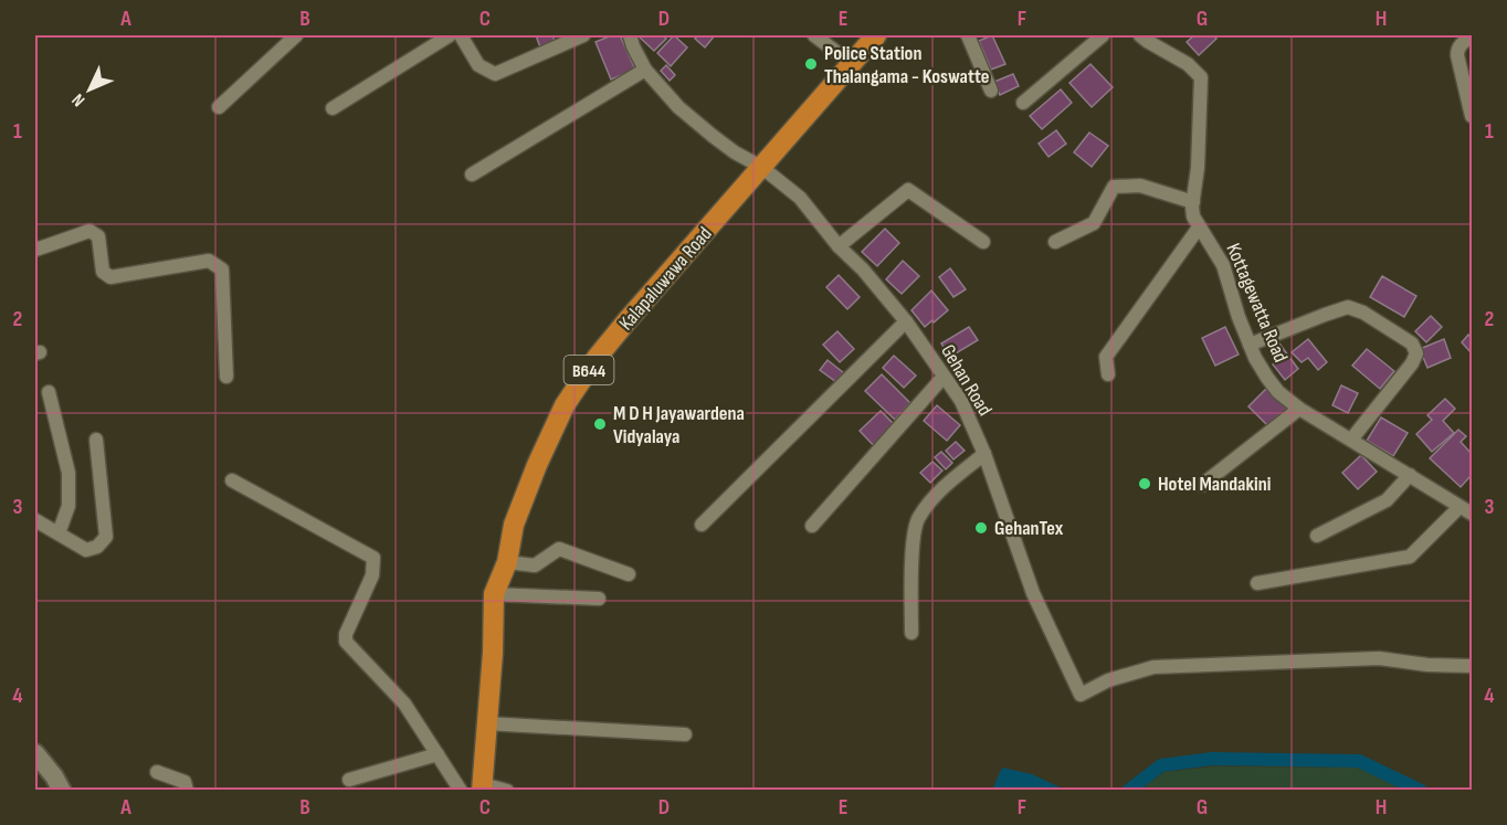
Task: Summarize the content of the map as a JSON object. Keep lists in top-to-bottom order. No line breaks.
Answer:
{"streets":{"main road":["Kalapaluwawa Road","B644"],"street":["Kottagewatta Road","Gehan Road"]},"crossings":[["Kalapaluwawa Road","Gehan Road"]],"places":["Police Station Thalangama - Koswatte","M D H Jayawardena Vidyalaya","Hotel Mandakini","GehanTex"],"north":"bottom left","grid":{"columns":["A","B","C","D","E","F","G","H"],"rows":["1","2","3","4"]}}
